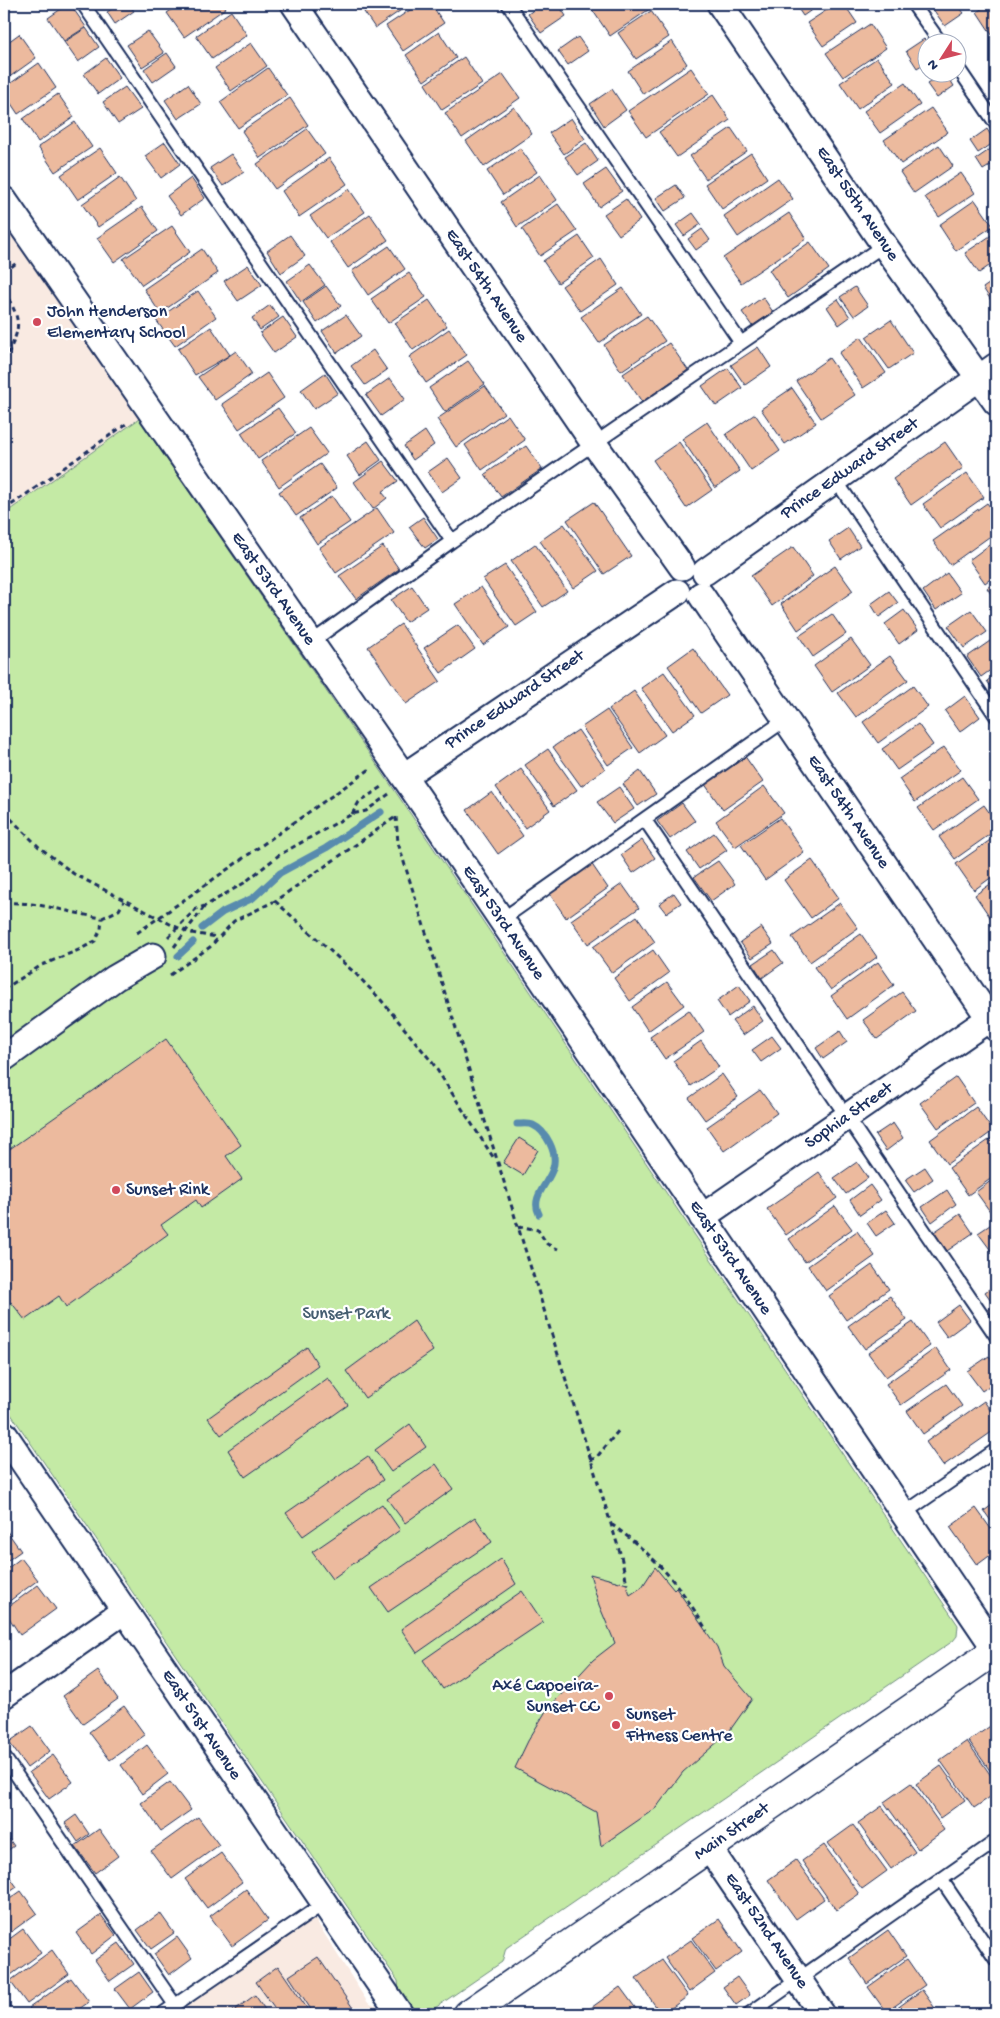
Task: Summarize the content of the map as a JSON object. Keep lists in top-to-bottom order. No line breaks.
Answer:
{"streets":{"main road":["Main Street"],"street":["East 55th Avenue","East 54th Avenue","Prince Edward Street","East 53rd Avenue","Sophia Street","East 51st Avenue","East 52nd Avenue"]},"crossings":[["East 55th Avenue","Prince Edward Street"],["East 54th Avenue","Prince Edward Street"],["East 54th Avenue","Sophia Street"],["Prince Edward Street","East 53rd Avenue"],["East 53rd Avenue","Sophia Street"],["East 53rd Avenue","Main Street"],["Main Street","East 52nd Avenue"]],"parks":["Sunset Park"],"places":["John Henderson Elementary School","Sunset Rink","Axé Capoeira- Sunset CC","Sunset Fitness Centre"],"north":"bottom left"}
